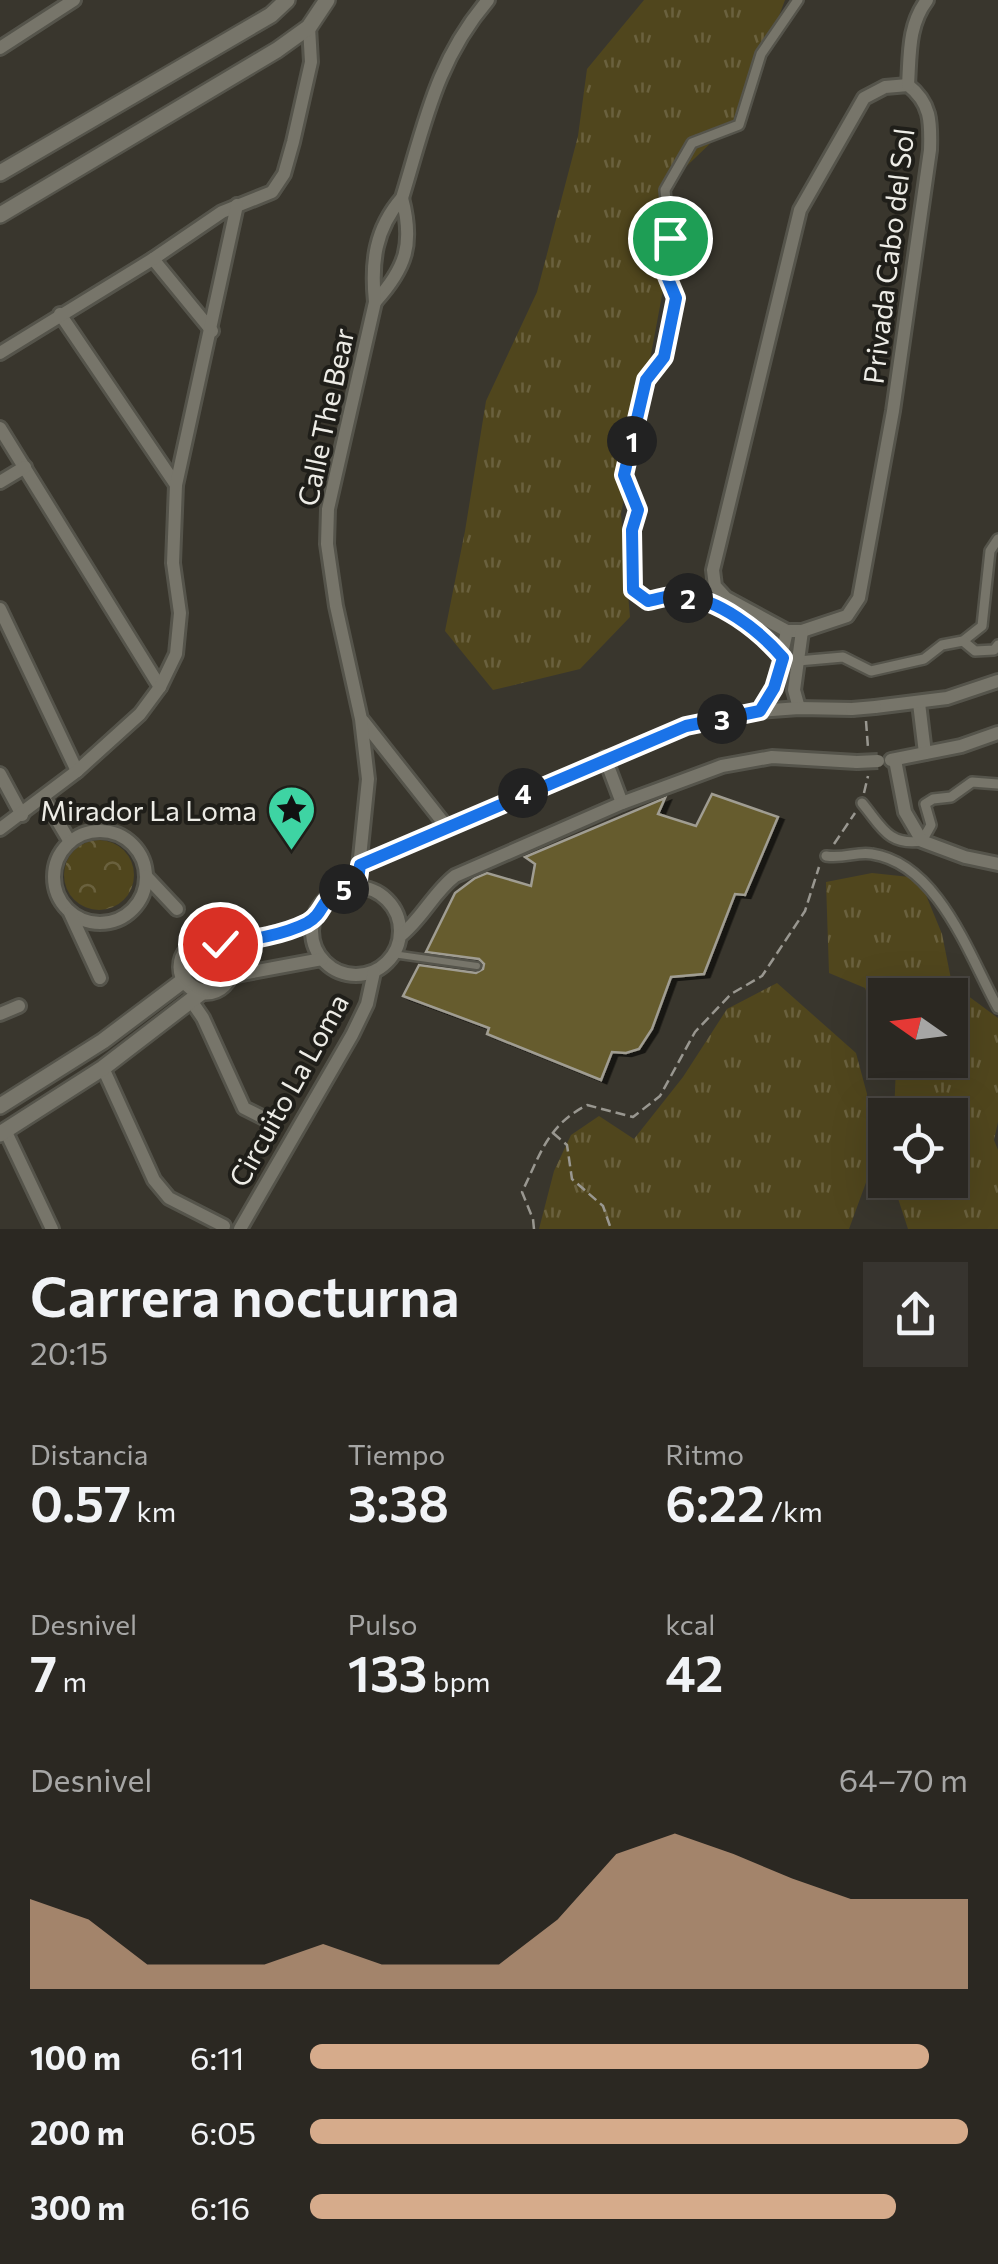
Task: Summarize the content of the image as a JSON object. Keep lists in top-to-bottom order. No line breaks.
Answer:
{"streets":{"street":["Privada Cabo del Sol","Calle The Bear","Circuito La Loma"]},"crossings":[["Calle The Bear","Circuito La Loma"]],"places":{"place":["Mirador La Loma"]},"north":"left","page":{"pins":["1","2","3","4","5"],"heading":["Carrera nocturna","20:15"],"stats":[["Distancia","0.57 km"],["Tiempo","3:38"],["Ritmo","6:22 /km"],["Desnivel","7 m"],["Pulso","133 bpm"],["kcal","42"]],"chart":["Desnivel","64–70 m"],"list":[{"name":"100 m","note":"6:11"},{"name":"200 m","note":"6:05"},{"name":"300 m","note":"6:16"}]}}
